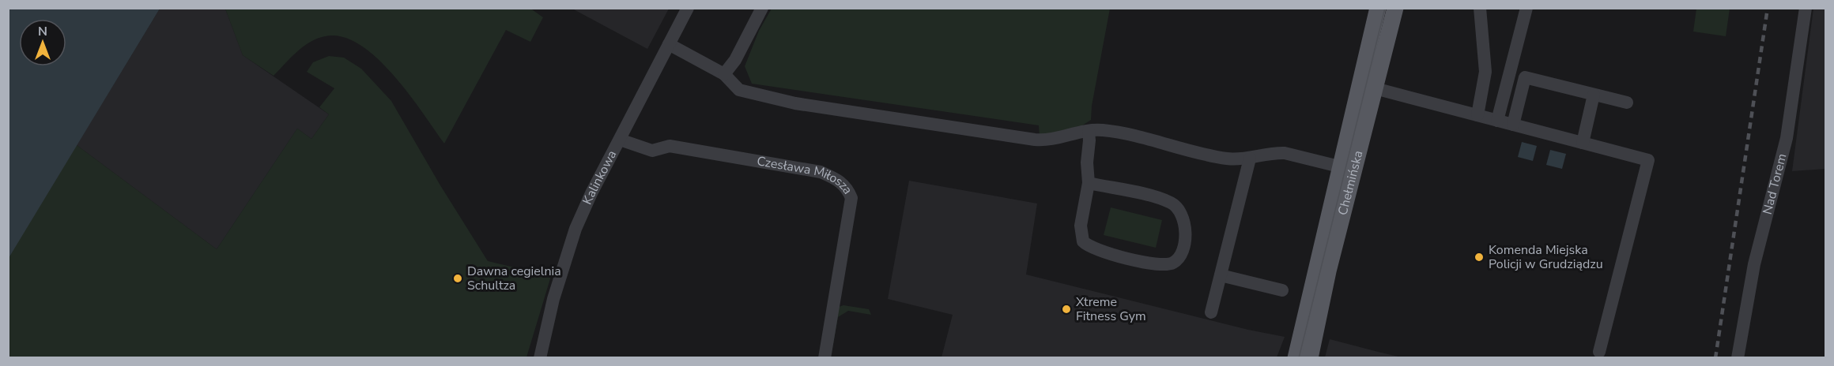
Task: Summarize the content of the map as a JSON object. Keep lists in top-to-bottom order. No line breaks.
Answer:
{"streets":{"main road":["Chełmińska"],"street":["Kalinkowa","Czesława Miłosza","Nad Torem"]},"crossings":[["Kalinkowa","Czesława Miłosza"]],"places":["Komenda Miejska Policji w Grudziądzu","Dawna cegielnia Schultza","Xtreme Fitness Gym"],"north":"top"}
